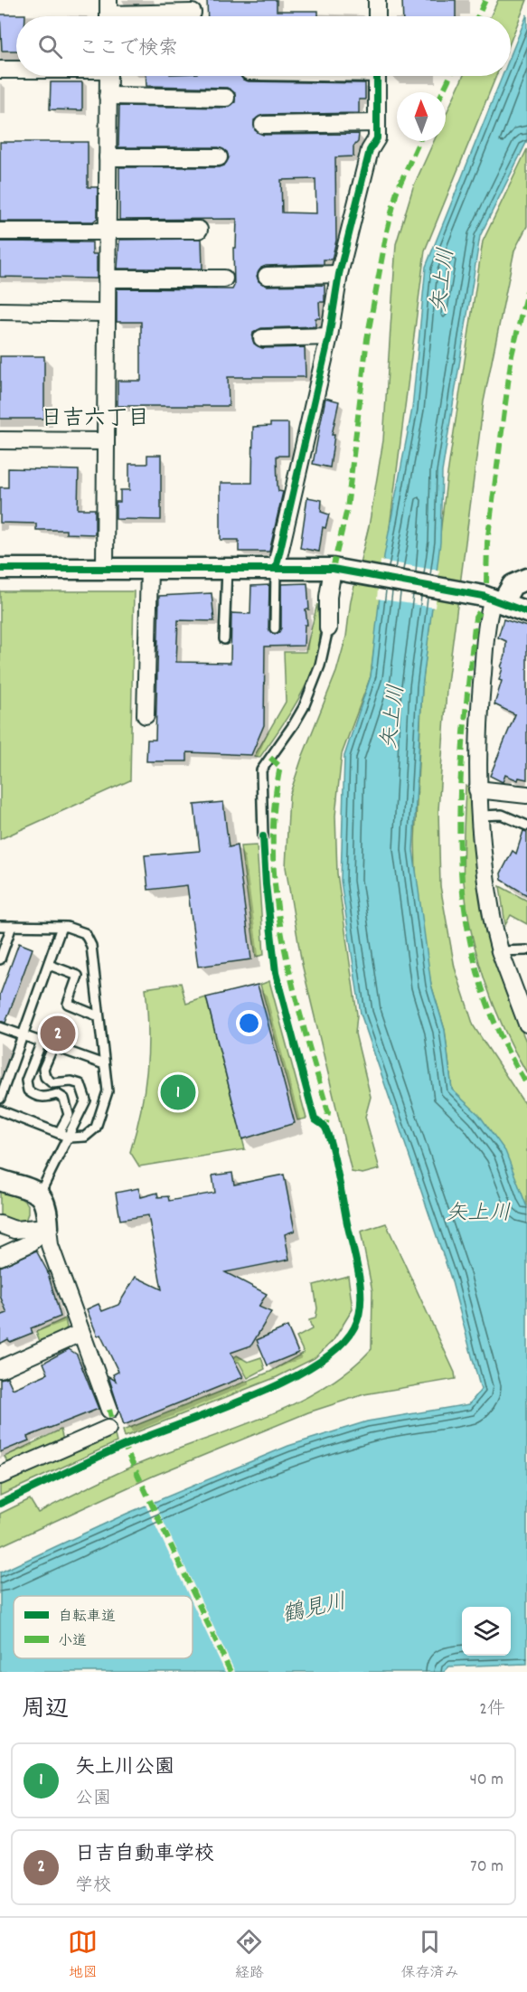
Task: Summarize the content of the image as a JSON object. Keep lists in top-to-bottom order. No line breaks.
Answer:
{"districts":["日吉六丁目"],"water":["矢上川","鶴見川"],"legend":["自転車道","小道"],"north":"top","page":{"search":"ここで検索","pins":["2","1"],"heading":["周辺","2件"],"list":[{"mark":"1","name":"矢上川公園","note":"公園","value":"40 m"},{"mark":"2","name":"日吉自動車学校","note":"学校","value":"70 m"}],"nav":["地図","経路","保存済み"]}}
